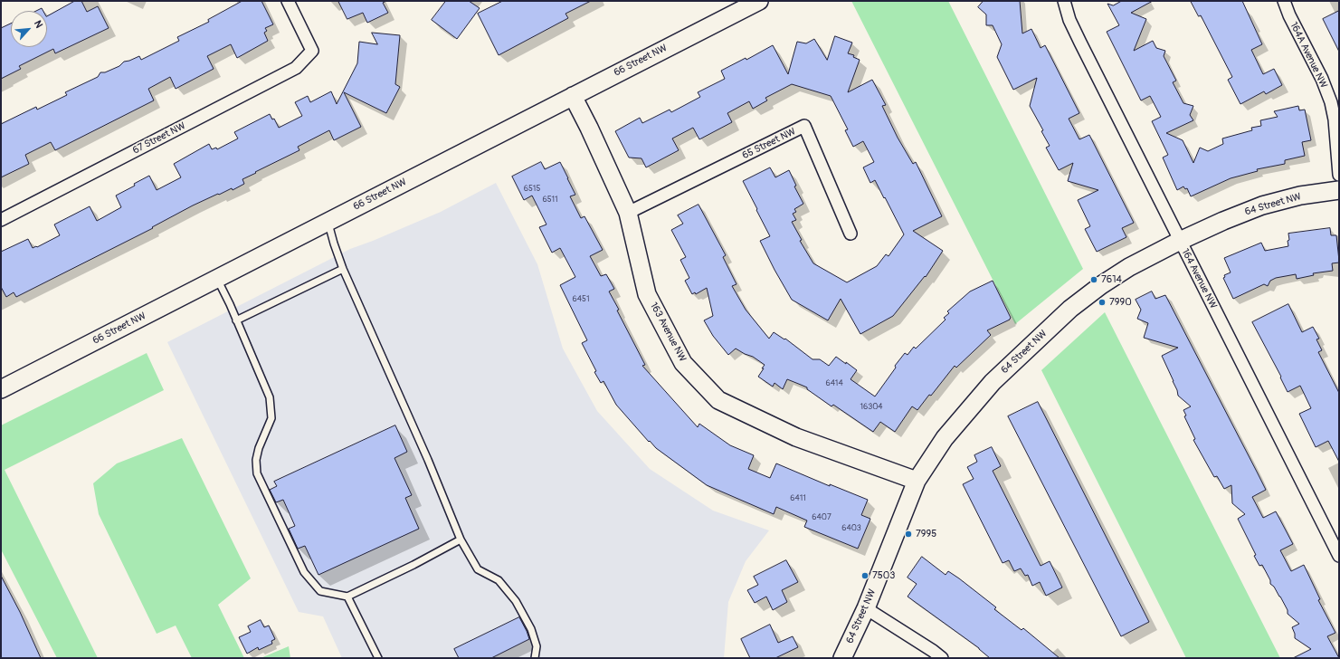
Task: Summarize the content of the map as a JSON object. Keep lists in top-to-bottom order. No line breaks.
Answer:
{"streets":{"street":["164A Avenue NW","66 Street NW","67 Street NW","65 Street NW","64 Street NW","164 Avenue NW","163 Avenue NW"]},"crossings":[["66 Street NW","163 Avenue NW"],["65 Street NW","163 Avenue NW"],["64 Street NW","164 Avenue NW"],["64 Street NW","163 Avenue NW"]],"places":["7614","7990","7995","7503"],"house_numbers":["6515","6511","6451","6414","16304","6411","6407","6403"],"north":"top right"}
